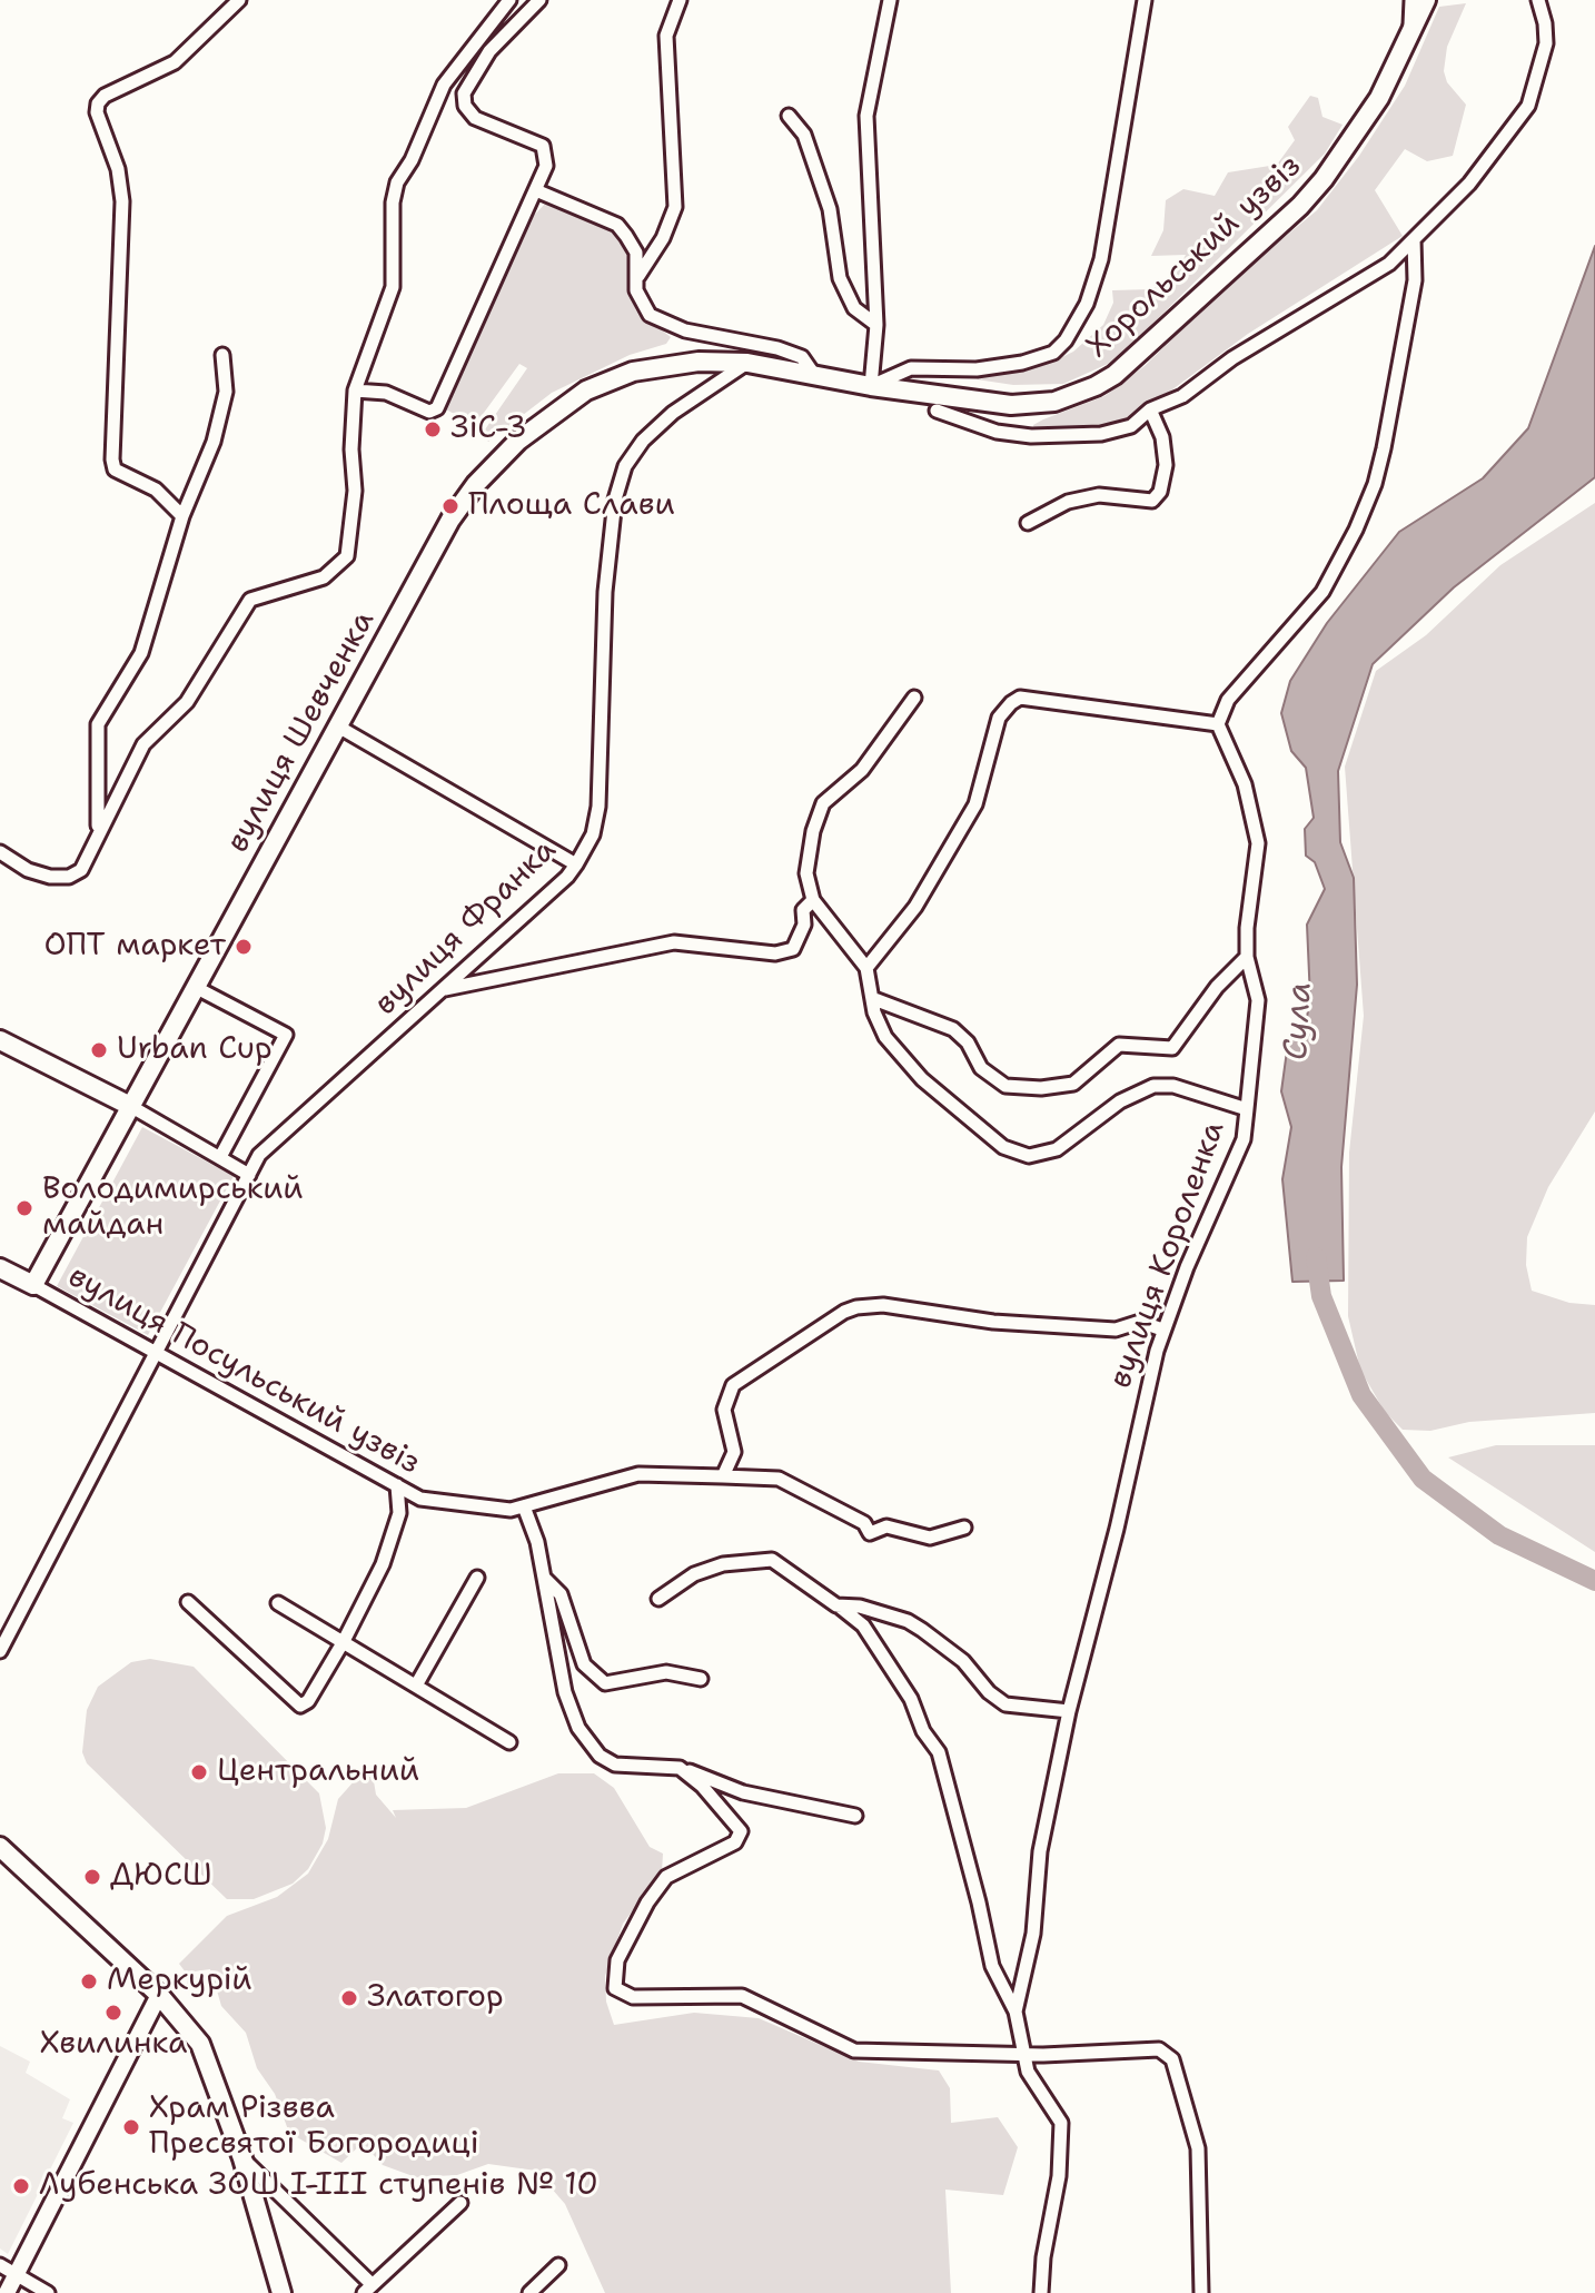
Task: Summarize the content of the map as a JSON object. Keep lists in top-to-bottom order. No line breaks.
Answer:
{"streets":{"main road":["Хорольський узвіз","вулиця Шевченка"],"street":["вулиця Франка","вулиця Короленка","вулиця Посульський узвіз"]},"crossings":[["Хорольський узвіз","вулиця Шевченка"],["Хорольський узвіз","вулиця Франка"],["вулиця Шевченка","вулиця Франка"],["вулиця Шевченка","вулиця Посульський узвіз"],["вулиця Франка","вулиця Посульський узвіз"]],"water":["Сула"],"places":["ЗіС-3","Площа Слави","ОПТ маркет","Urban Cup","Володимирський майдан","Центральний","ДЮСШ","Меркурій","Златогор","Хвилинка","Храм Різвва Пресвятої Богородиці","Лубенська ЗОШ І-ІІІ ступенів № 10"]}
